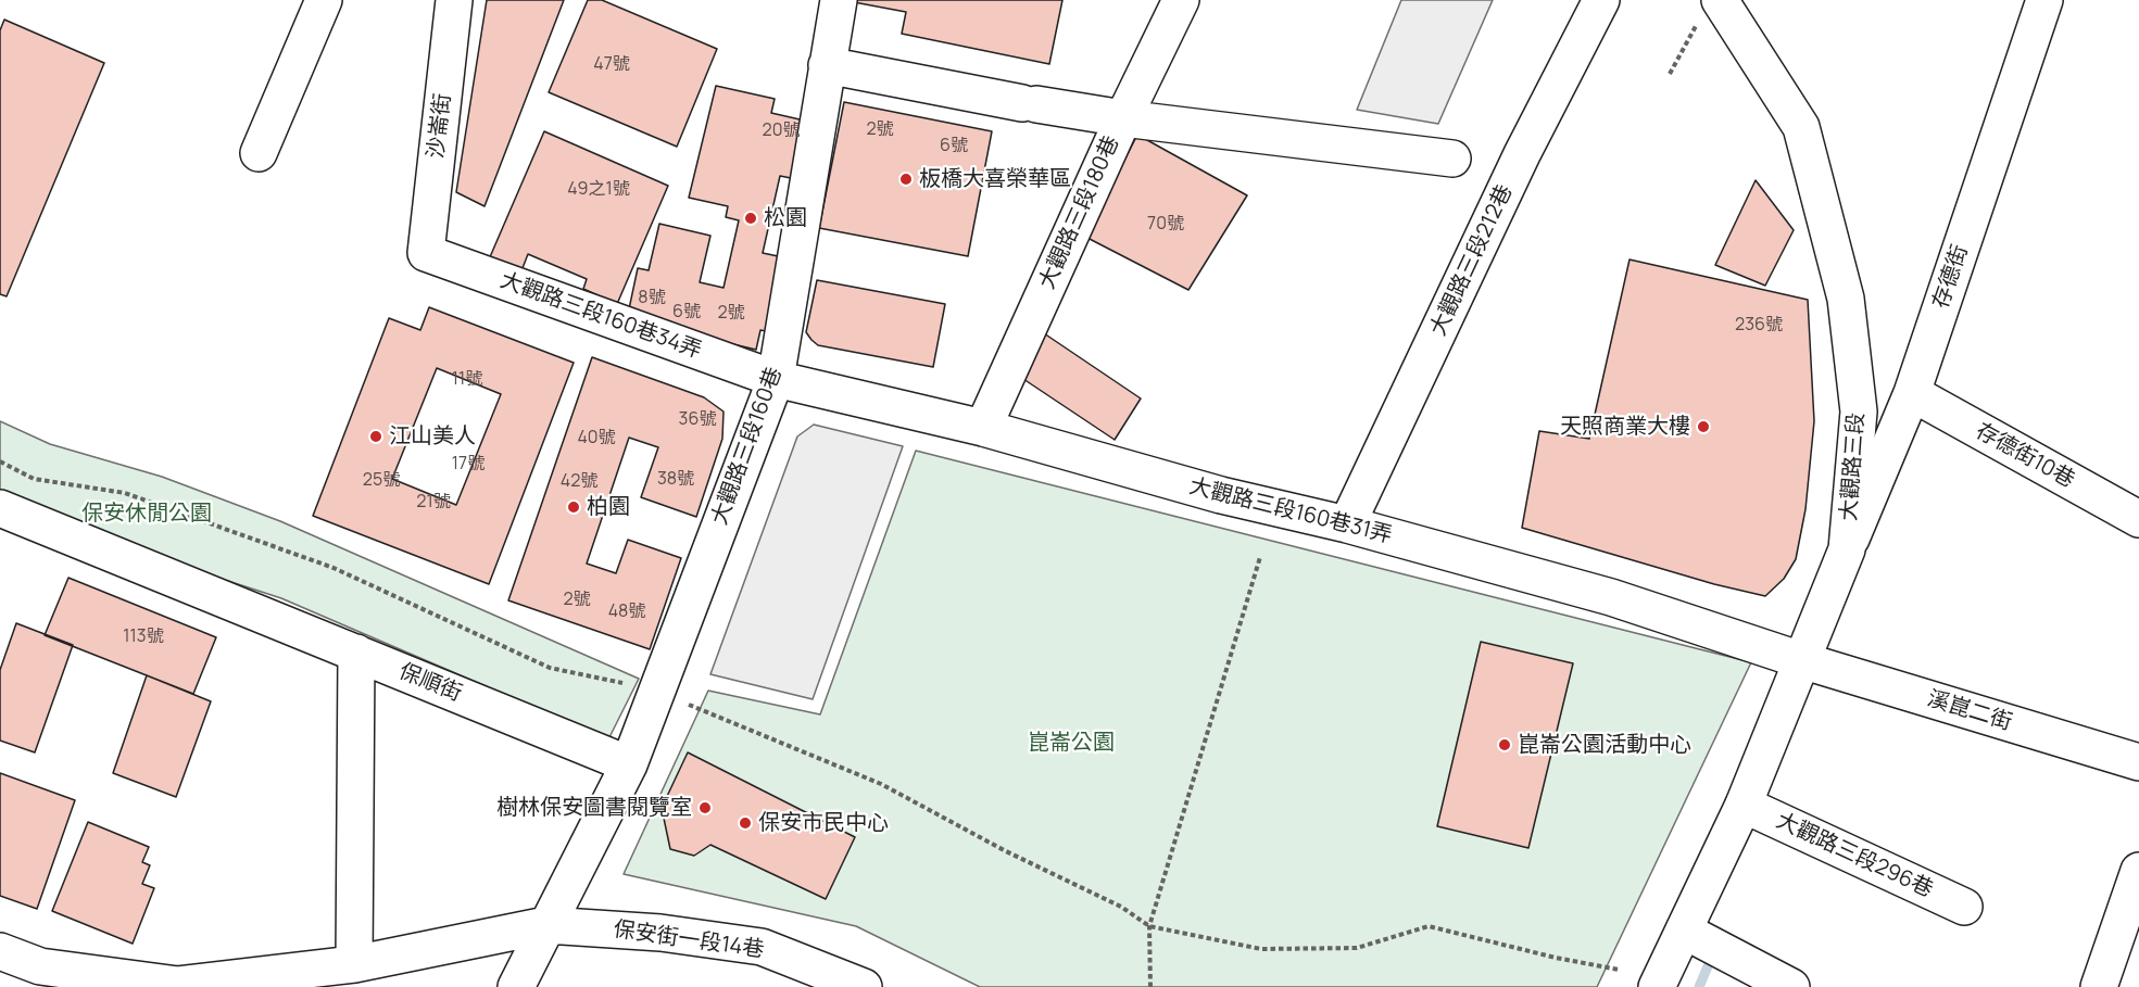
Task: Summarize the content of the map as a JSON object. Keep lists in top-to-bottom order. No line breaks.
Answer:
{"streets":{"street":["沙崙街","大觀路三段180巷","大觀路三段212巷","存德街","大觀路三段160巷34弄","大觀路三段160巷","存德街10巷","大觀路三段","大觀路三段160巷31弄","保順街","溪崑二街","大觀路三段296巷","保安街一段14巷"]},"crossings":[["沙崙街","大觀路三段160巷34弄"],["大觀路三段180巷","大觀路三段160巷31弄"],["大觀路三段212巷","大觀路三段160巷31弄"],["存德街","存德街10巷"],["存德街","大觀路三段"],["大觀路三段160巷34弄","大觀路三段160巷"],["大觀路三段160巷34弄","大觀路三段160巷31弄"],["大觀路三段160巷","大觀路三段160巷31弄"],["大觀路三段160巷","保順街"],["大觀路三段","大觀路三段160巷31弄"],["大觀路三段","溪崑二街"],["大觀路三段","大觀路三段296巷"],["大觀路三段160巷31弄","溪崑二街"]],"parks":["保安休閒公園","崑崙公園"],"places":["板橋大喜榮華區","松園","天照商業大樓","江山美人","柏園","崑崙公園活動中心","樹林保安圖書閱覽室","保安市民中心"],"house_numbers":["47號","2號","20號","6號","49之1號","70號","8號","6號","2號","236號","11號","36號","40號","17號","38號","25號","42號","21號","2號","48號","113號"]}
